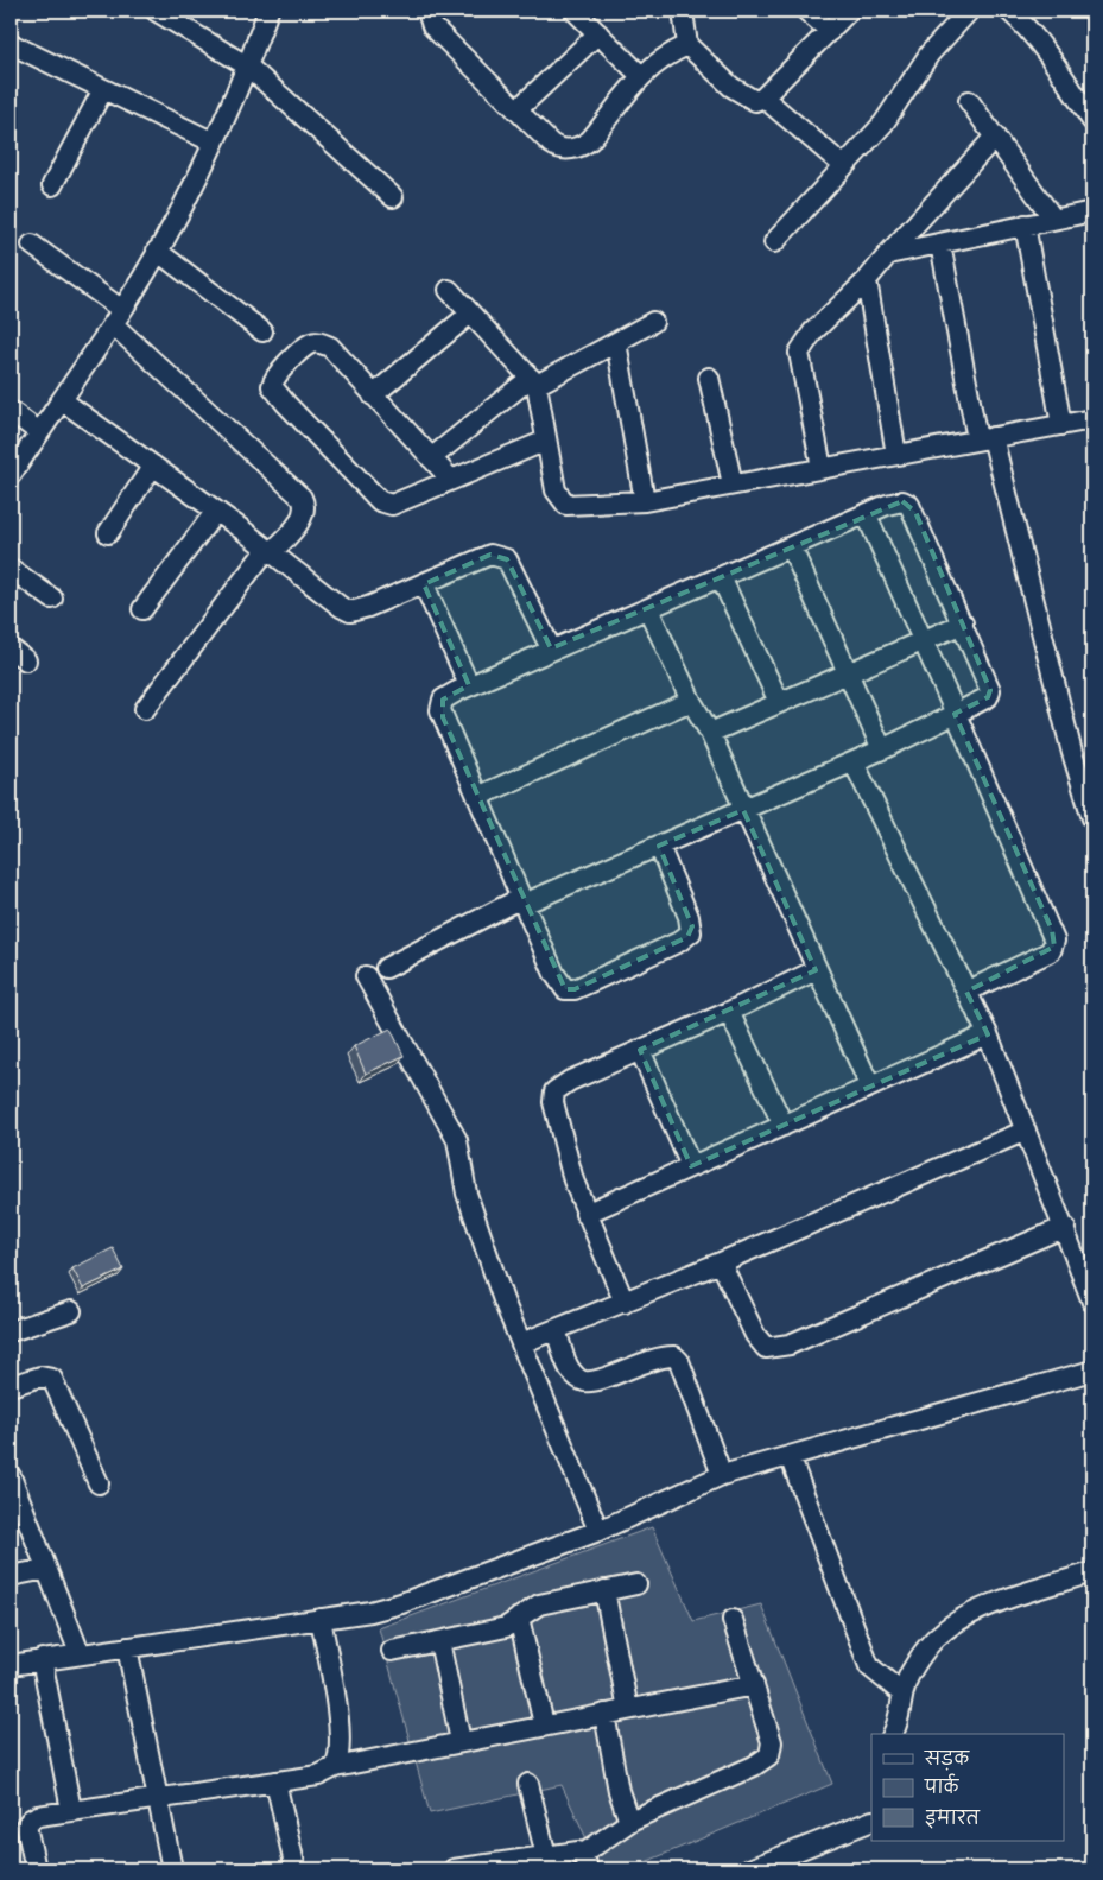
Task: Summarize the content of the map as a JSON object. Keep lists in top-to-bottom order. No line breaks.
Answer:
{"legend":["सड़क","पार्क","इमारत"]}
